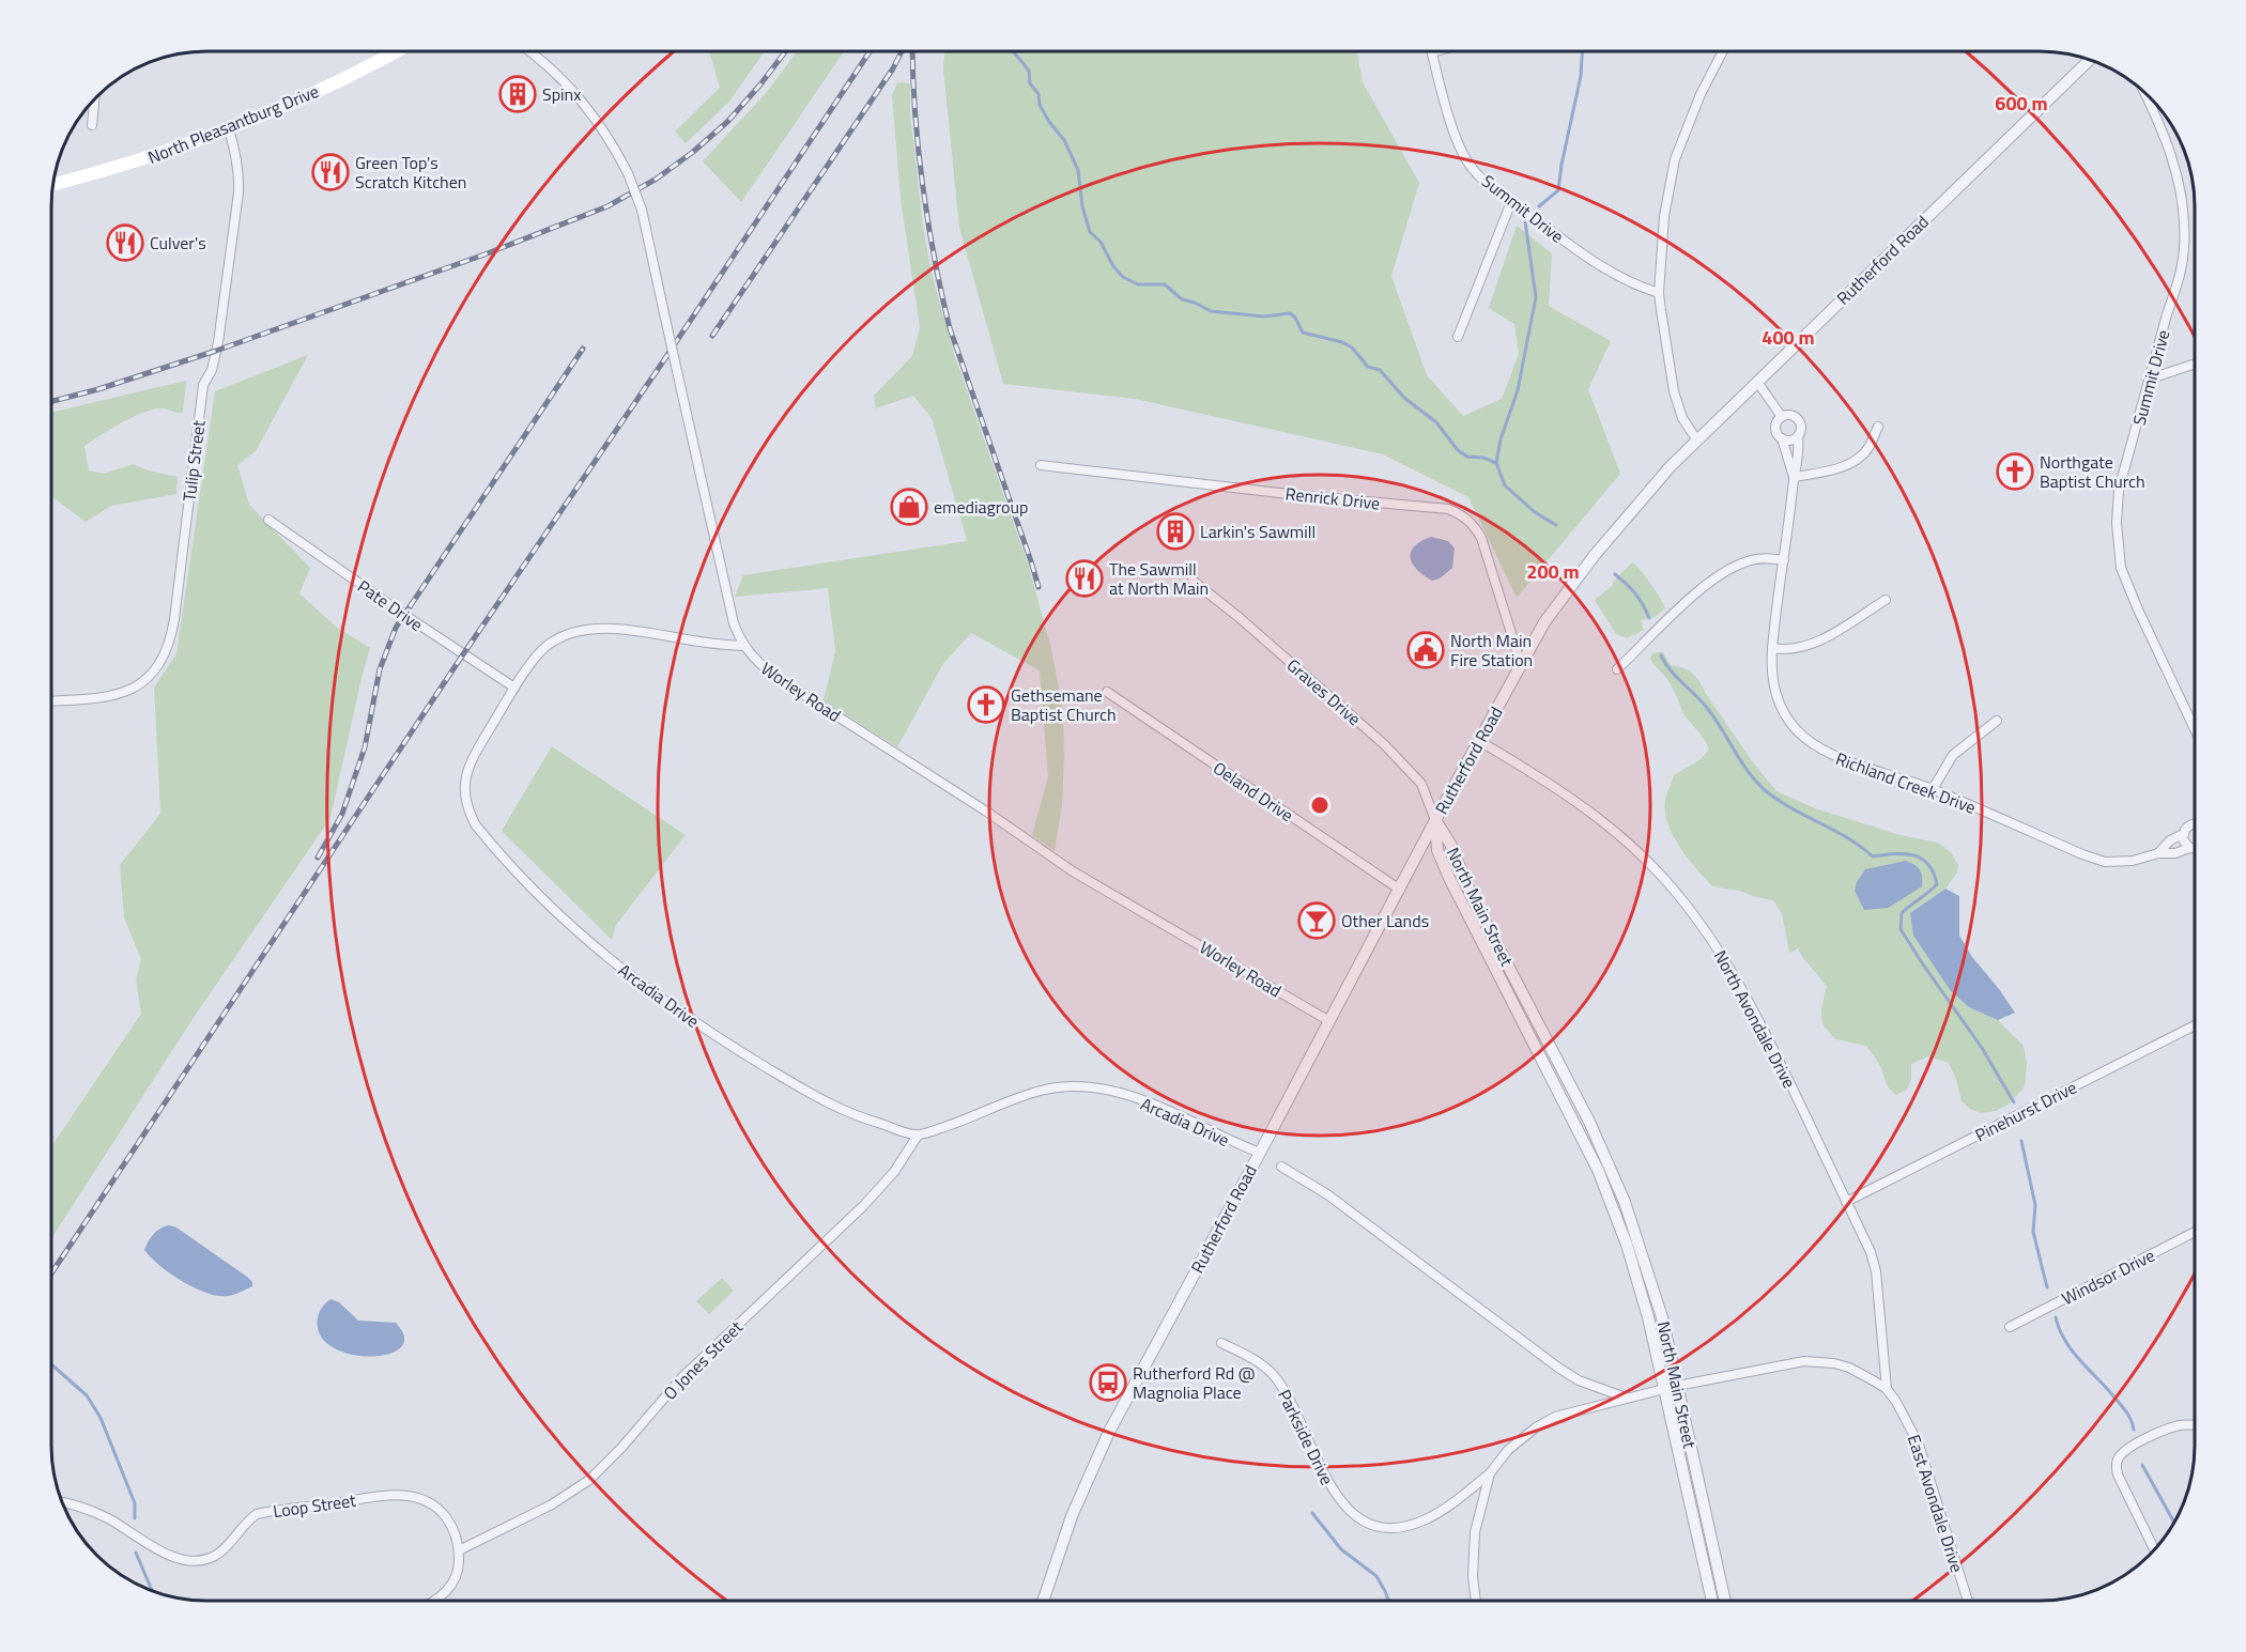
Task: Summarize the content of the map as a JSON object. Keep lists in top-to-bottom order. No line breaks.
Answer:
{"streets":{"main road":["North Pleasantburg Drive"],"street":["Summit Drive","Rutherford Road","Tulip Street","Renrick Drive","Pate Drive","Worley Road","Graves Drive","Richland Creek Drive","Oeland Drive","North Main Street","Arcadia Drive","North Avondale Drive","Pinehurst Drive","Windsor Drive","O Jones Street","Parkside Drive","East Avondale Drive","Loop Street"]},"crossings":[["North Pleasantburg Drive","Tulip Street"],["Rutherford Road","Renrick Drive"],["Rutherford Road","Worley Road"],["Rutherford Road","Graves Drive"],["Rutherford Road","Oeland Drive"],["Rutherford Road","North Main Street"],["Rutherford Road","Arcadia Drive"],["Rutherford Road","North Avondale Drive"],["Pate Drive","Arcadia Drive"],["Worley Road","Arcadia Drive"],["Graves Drive","North Main Street"],["North Main Street","East Avondale Drive"],["Arcadia Drive","O Jones Street"],["North Avondale Drive","Pinehurst Drive"],["North Avondale Drive","East Avondale Drive"],["O Jones Street","Loop Street"],["Parkside Drive","East Avondale Drive"]],"places":{"building":["Spinx","Larkin's Sawmill"],"restaurant":["Green Top's Scratch Kitchen","Culver's","The Sawmill at North Main"],"church":["Northgate Baptist Church","Gethsemane Baptist Church"],"shop":["emediagroup"],"public building":["North Main Fire Station"],"bar":["Other Lands"],"bus stop":["Rutherford Rd @ Magnolia Place"]},"rings":["600 m","400 m","200 m"]}
